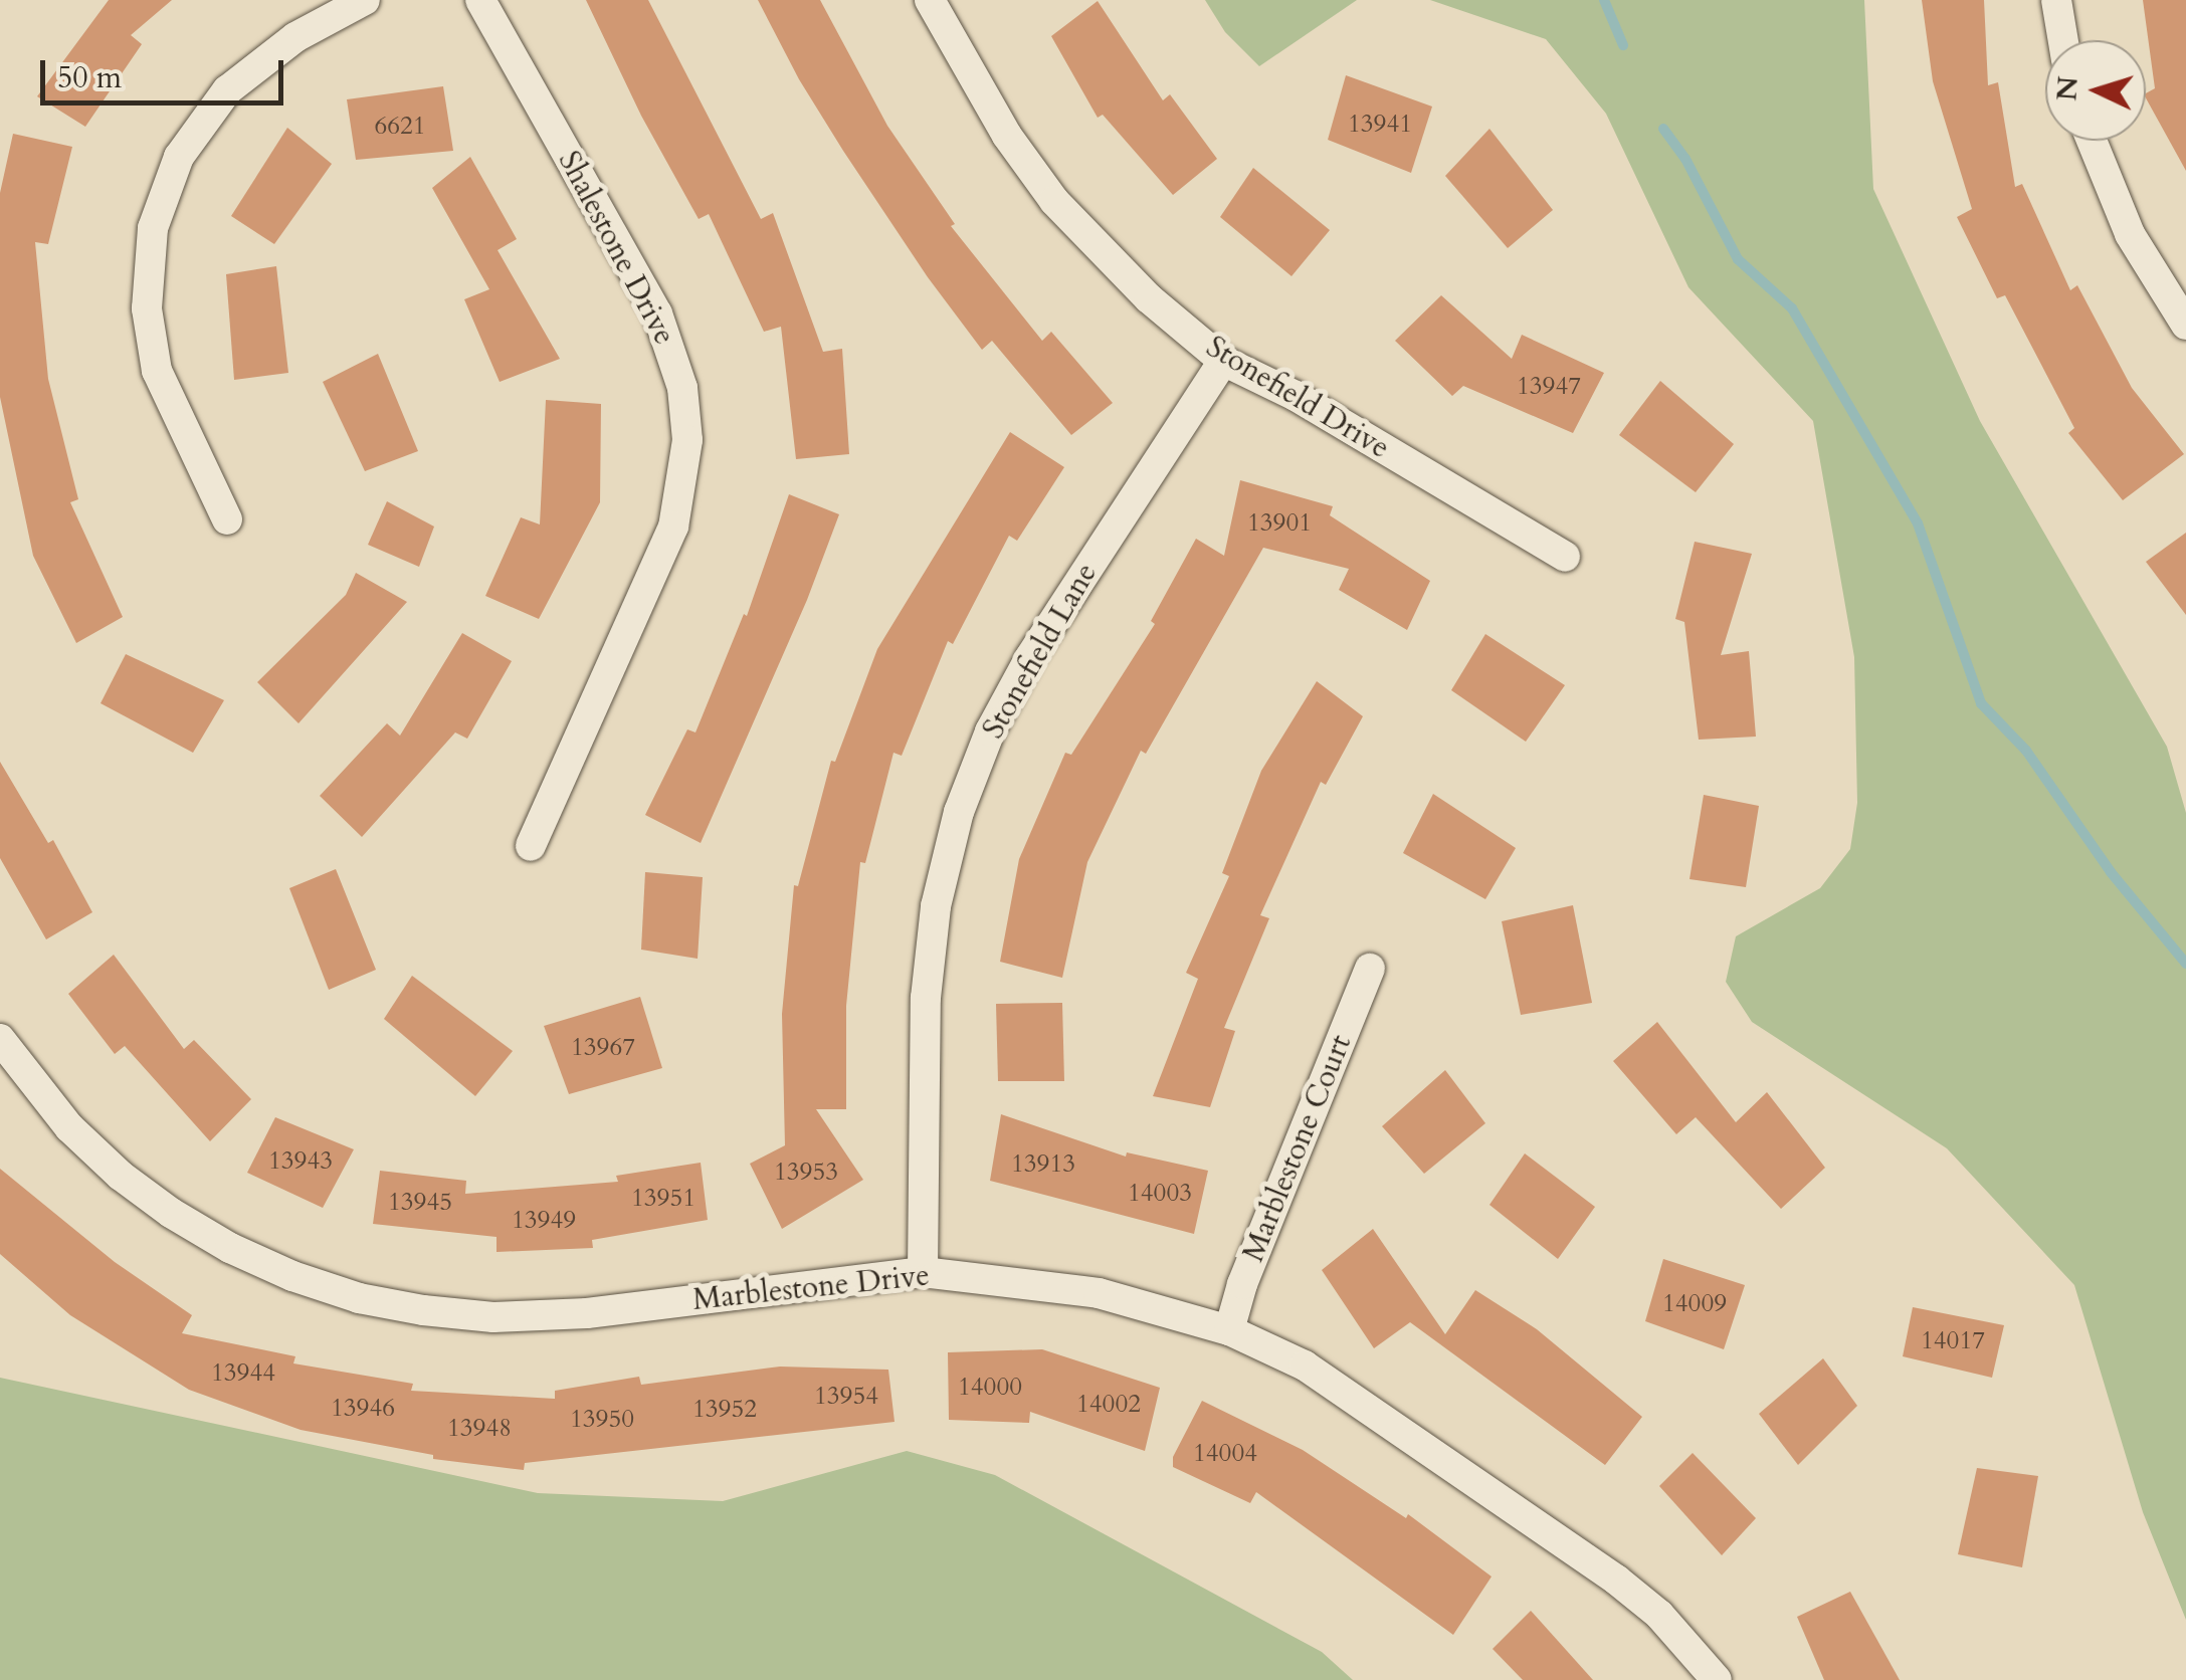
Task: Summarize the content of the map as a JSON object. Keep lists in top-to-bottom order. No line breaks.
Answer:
{"streets":{"street":["Shalestone Drive","Stonefield Drive","Stonefield Lane","Marblestone Court","Marblestone Drive"]},"crossings":[["Stonefield Drive","Stonefield Lane"],["Stonefield Lane","Marblestone Drive"],["Marblestone Court","Marblestone Drive"]],"house_numbers":["13941","6621","13947","13901","13967","13943","13913","13953","14003","13951","13945","13949","14009","14017","13944","14000","13954","14002","13946","13952","13950","13948","14004"],"scale_bar":"50 m","north":"left"}
